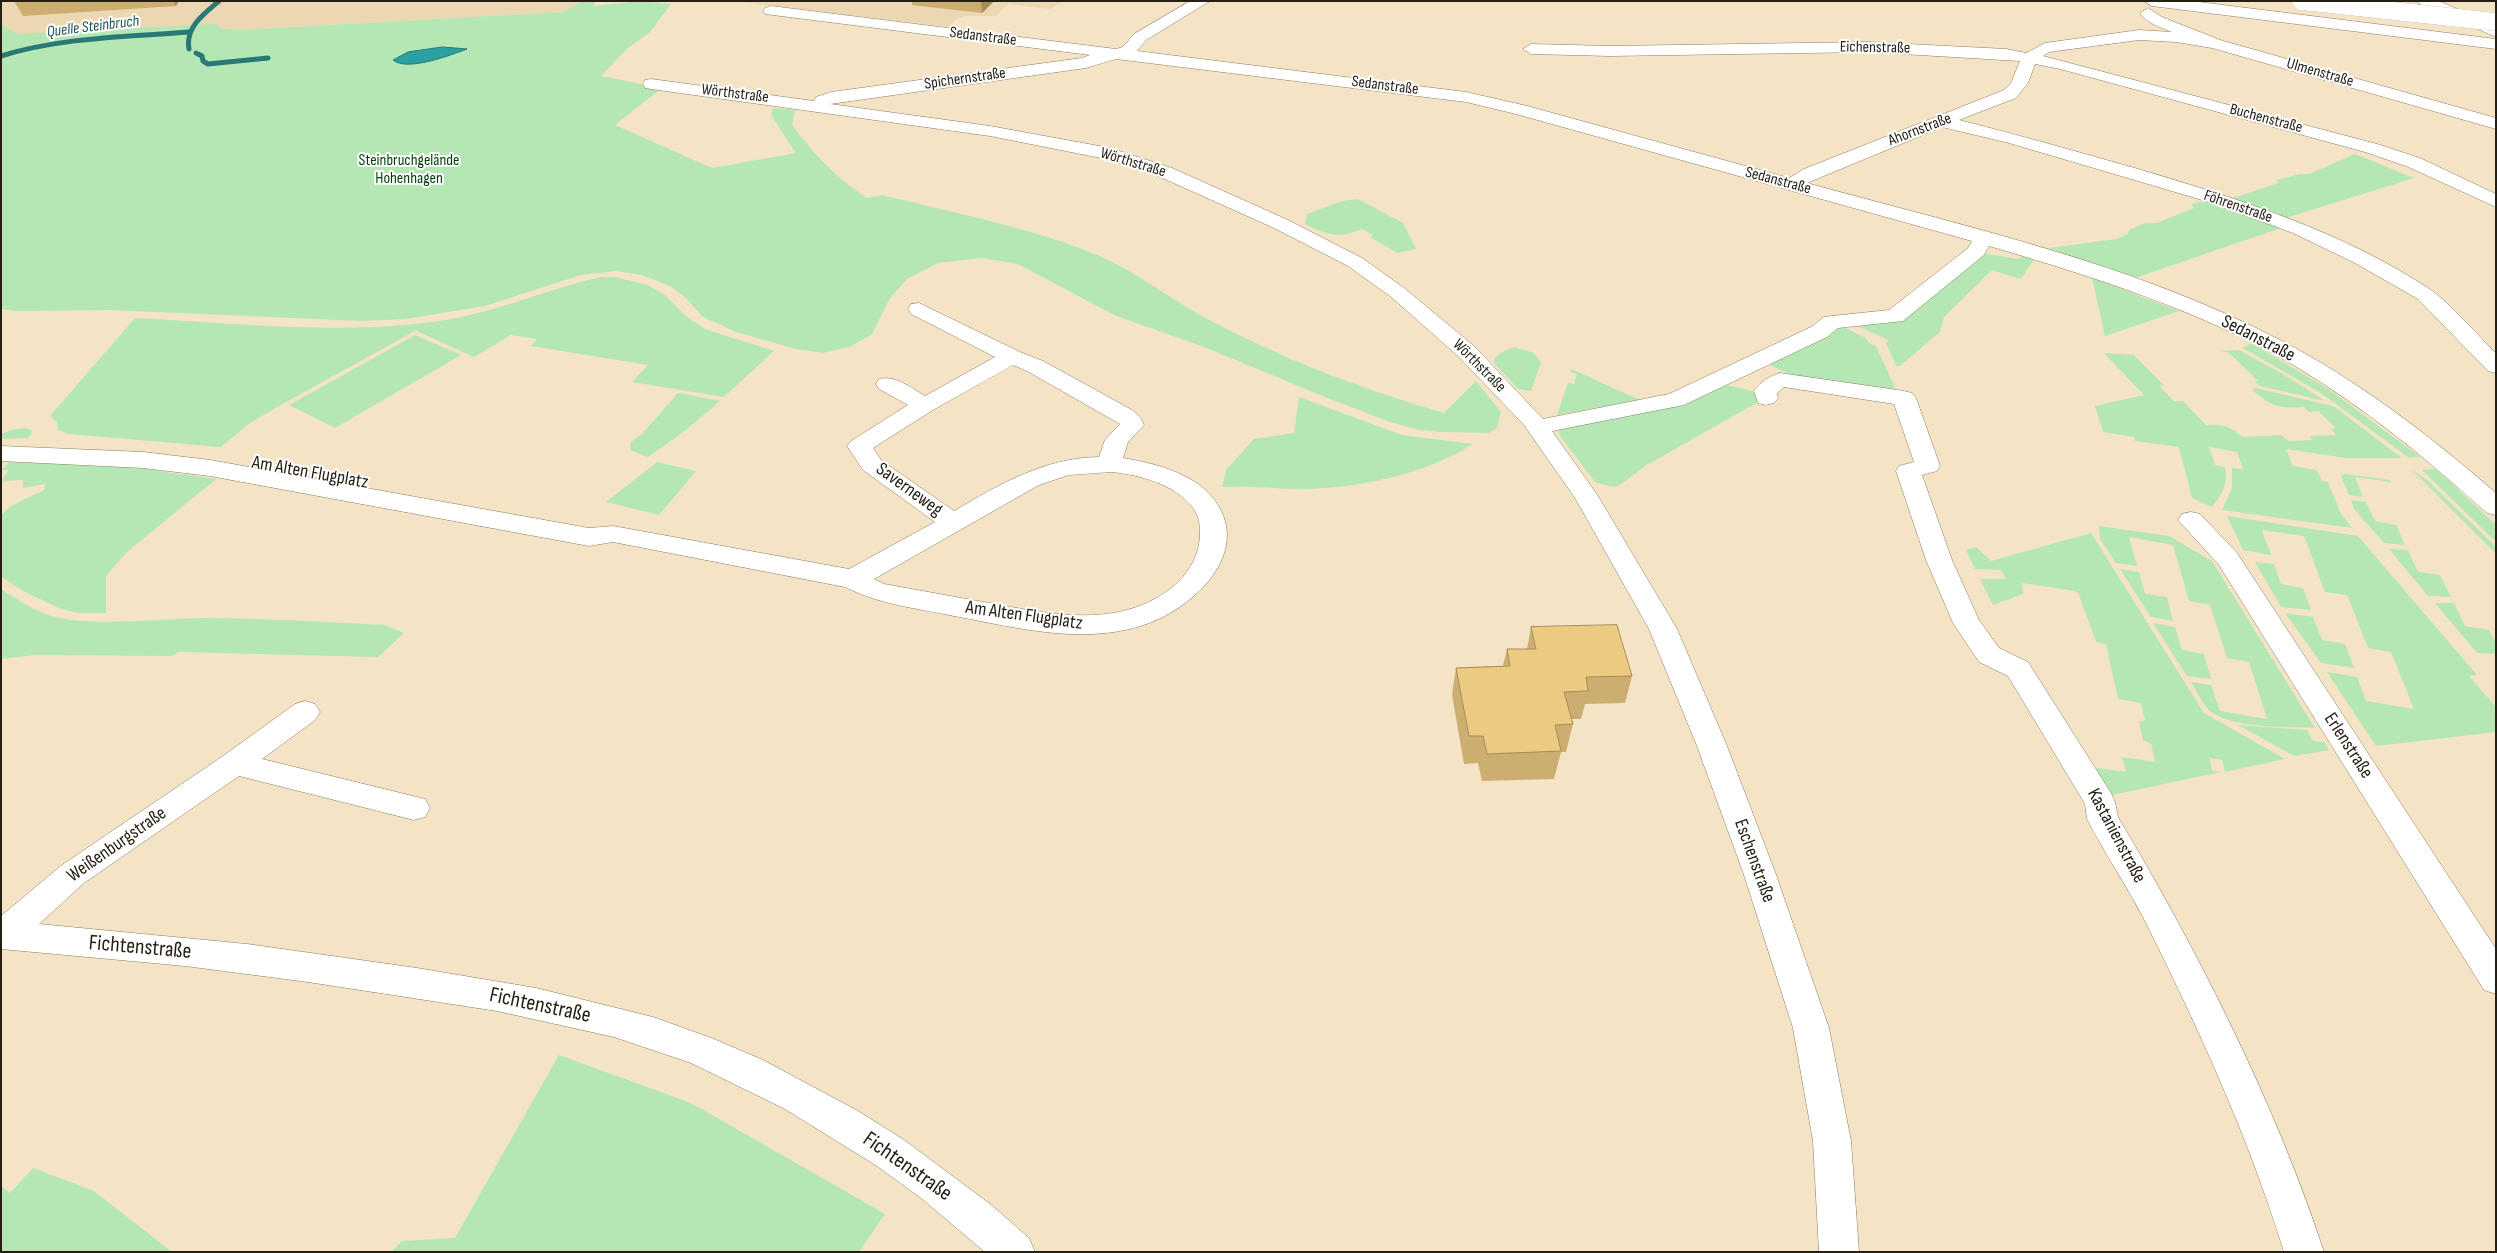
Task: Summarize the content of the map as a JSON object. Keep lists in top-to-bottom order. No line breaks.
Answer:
{"streets":{"street":["Sedanstraße","Eichenstraße","Ulmenstraße","Spichernstraße","Wörthstraße","Buchenstraße","Ahornstraße","Föhrenstraße","Am Alten Flugplatz","Saverneweg","Erlenstraße","Kastanienstraße","Weißenburgstraße","Eschenstraße","Fichtenstraße"]},"crossings":[["Sedanstraße","Spichernstraße"],["Sedanstraße","Ahornstraße"],["Eichenstraße","Buchenstraße"],["Eichenstraße","Ahornstraße"],["Spichernstraße","Wörthstraße"],["Wörthstraße","Eschenstraße"],["Buchenstraße","Ahornstraße"],["Ahornstraße","Föhrenstraße"],["Am Alten Flugplatz","Saverneweg"],["Weißenburgstraße","Fichtenstraße"]],"water":["Quelle Steinbruch"],"parks":["Steinbruchgelände Hohenhagen"]}
